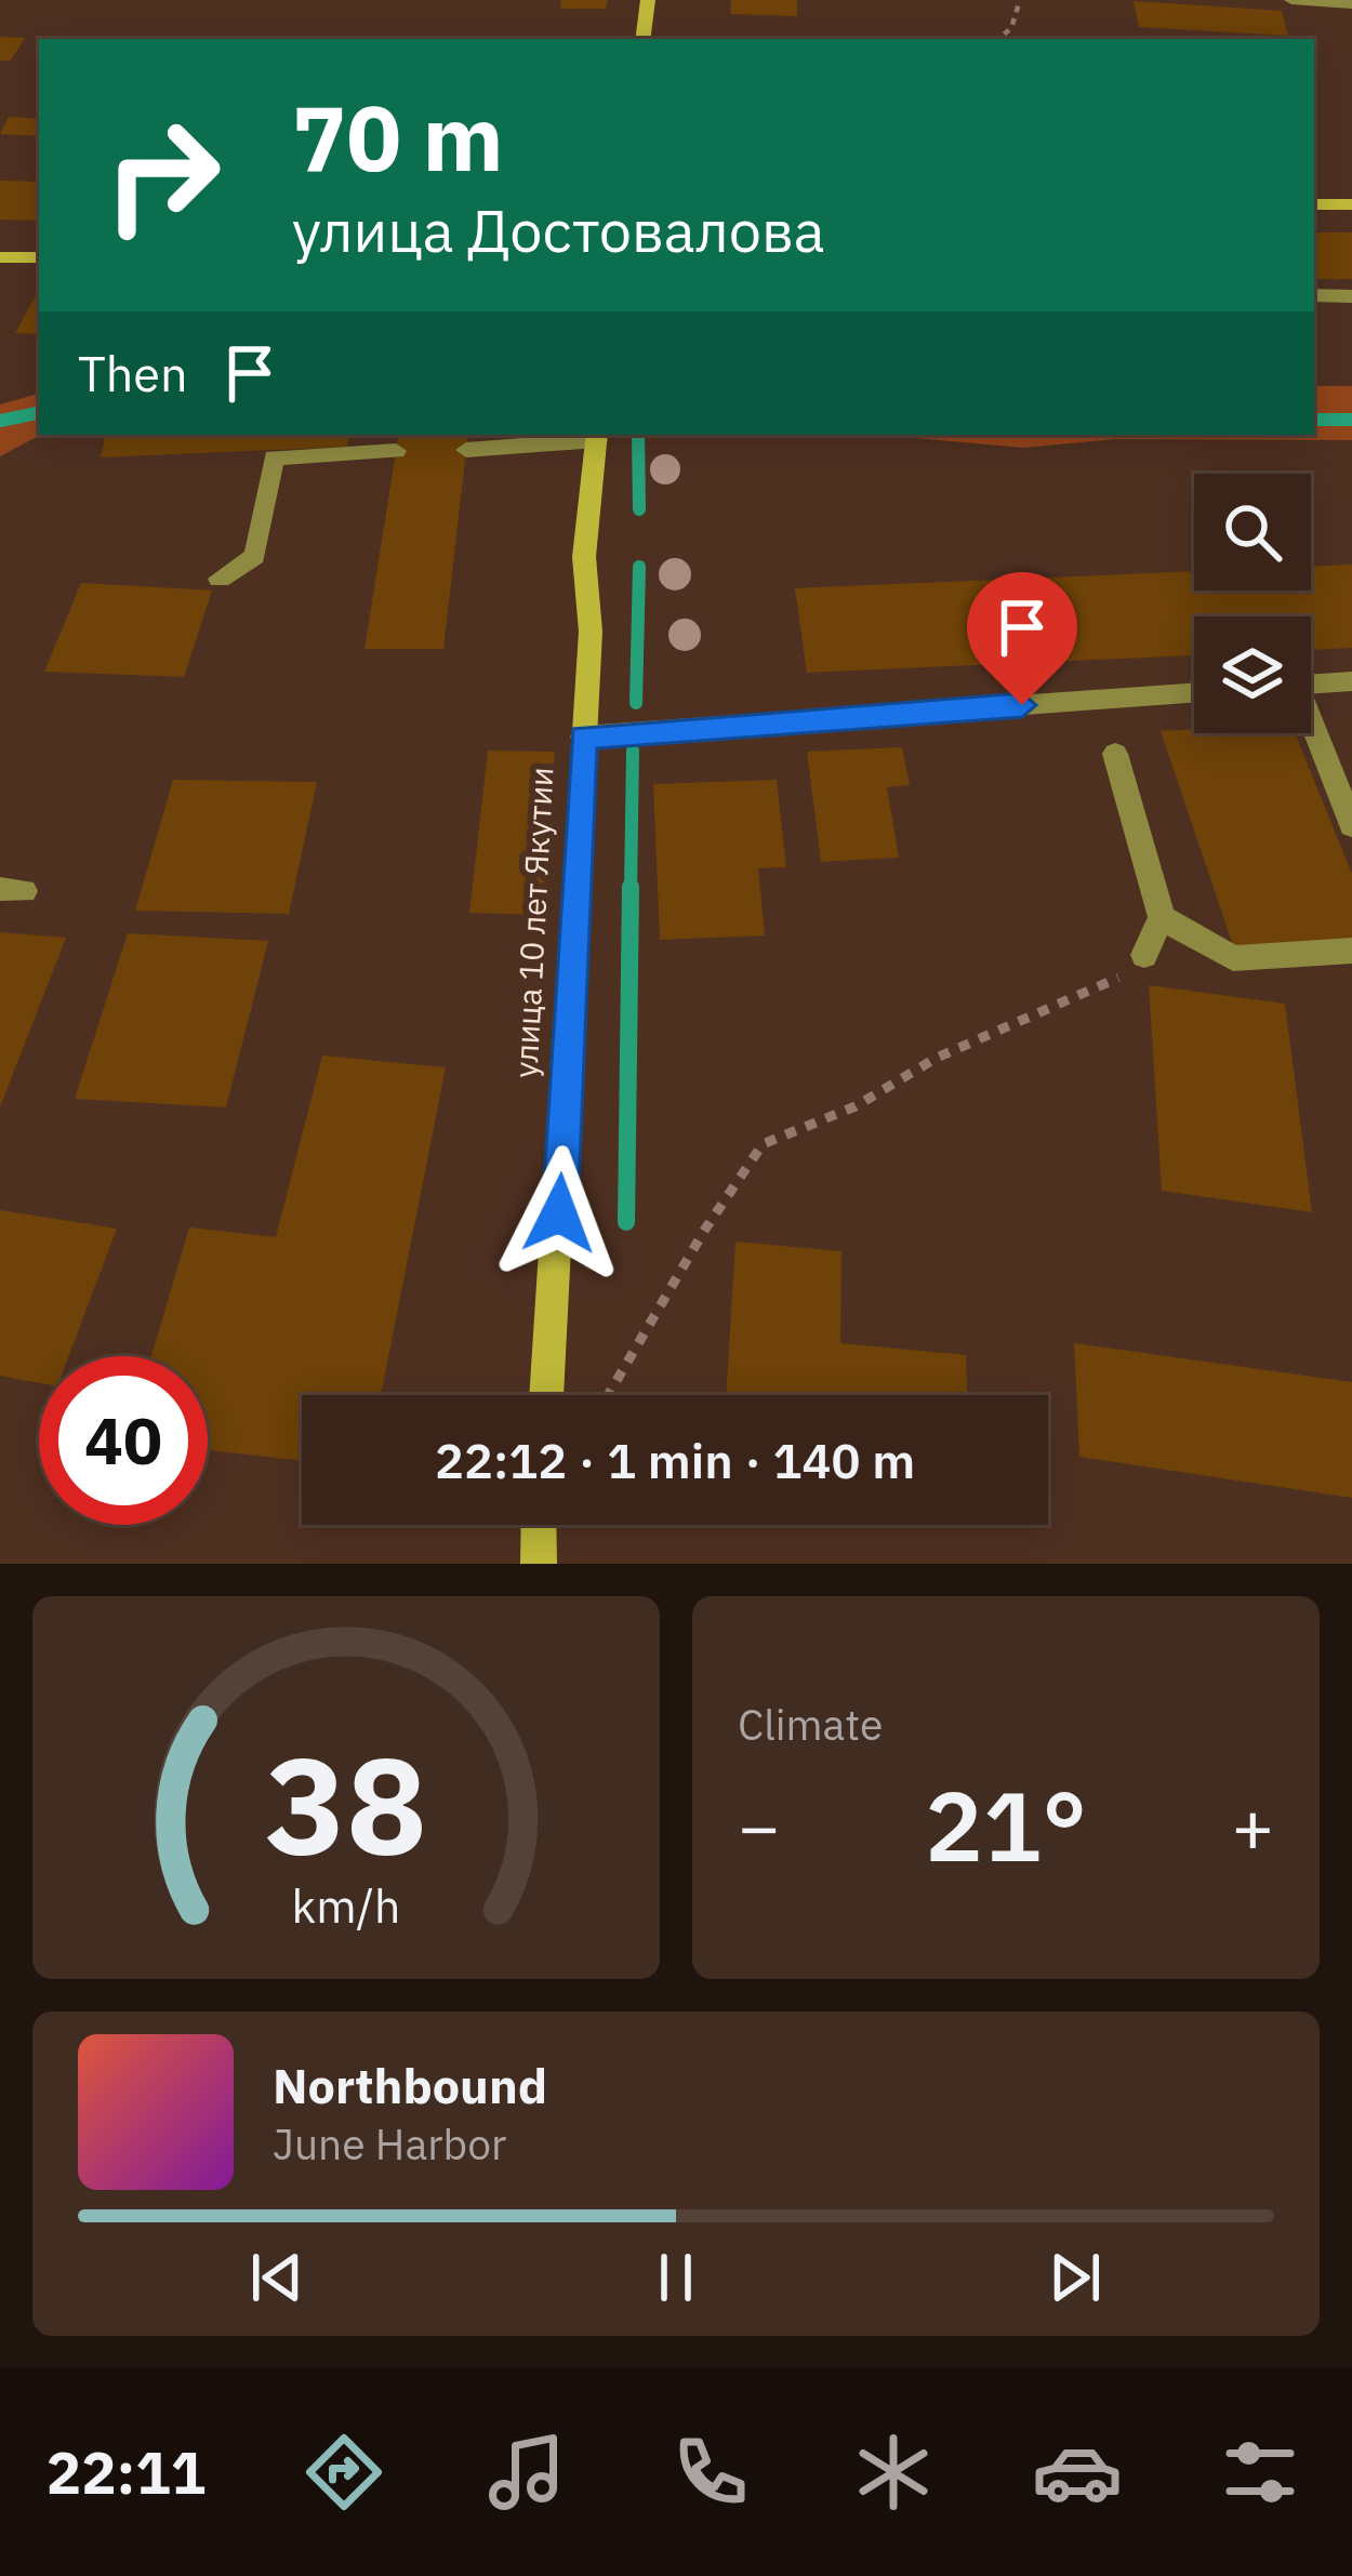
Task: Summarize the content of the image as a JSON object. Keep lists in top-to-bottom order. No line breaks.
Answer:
{"streets":{"street":["улица 10 лет Якутии"]},"page":{"turn":["70 m","улица Достовалова"],"then":"Then","limit":"40","trip":"22:12 · 1 min · 140 m","tile":"Climate","heat":["−","21°","+"],"song":["Northbound","June Harbor"],"tabs":"22:11","gauge":["38","km/h"]}}
